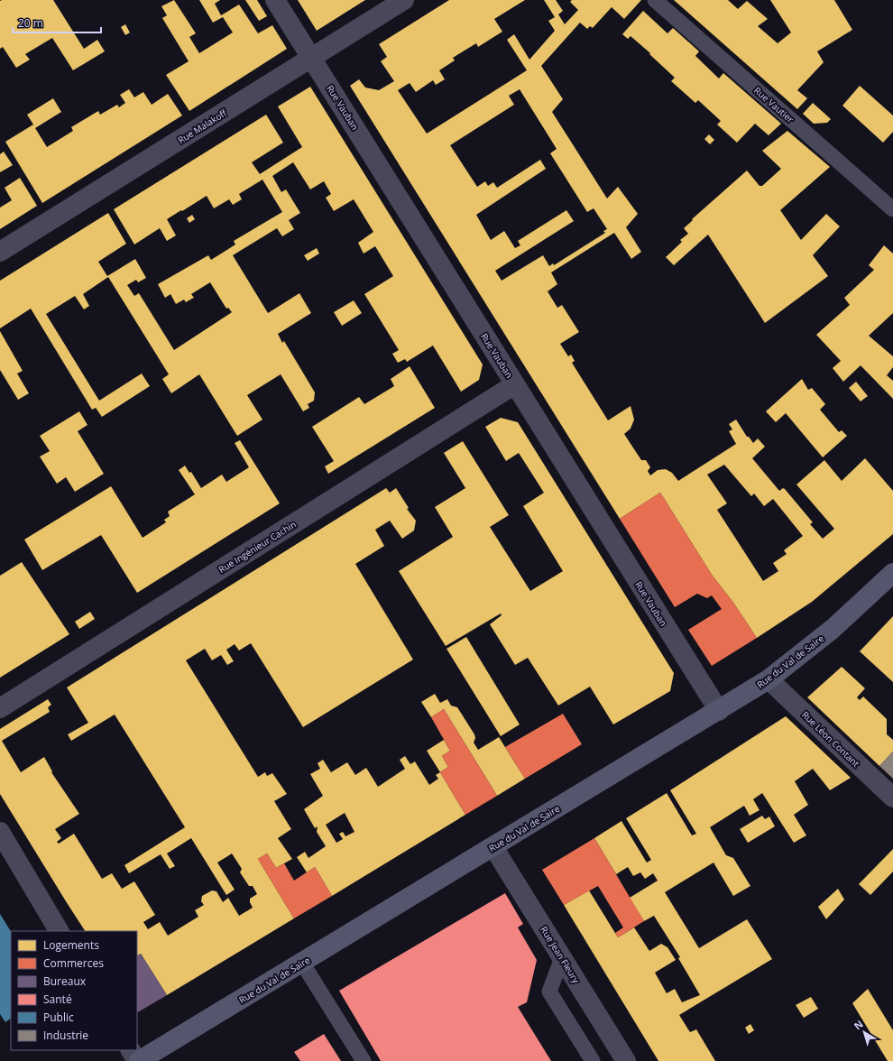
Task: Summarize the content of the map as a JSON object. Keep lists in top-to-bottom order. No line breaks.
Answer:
{"streets":{"main road":["Rue du Val de Saire"],"street":["Rue Vauban","Rue Malakoff","Rue Ingénieur Cachin","Rue Léon Contant","Rue Jean Fleury"],"lane":["Rue Vautier"]},"crossings":[["Rue Vauban","Rue Malakoff"],["Rue Vauban","Rue Ingénieur Cachin"],["Rue Vauban","Rue du Val de Saire"],["Rue du Val de Saire","Rue Léon Contant"],["Rue du Val de Saire","Rue Jean Fleury"]],"legend":["Logements","Commerces","Bureaux","Santé","Public","Industrie"],"scale_bar":"20 m","north":"top left"}
